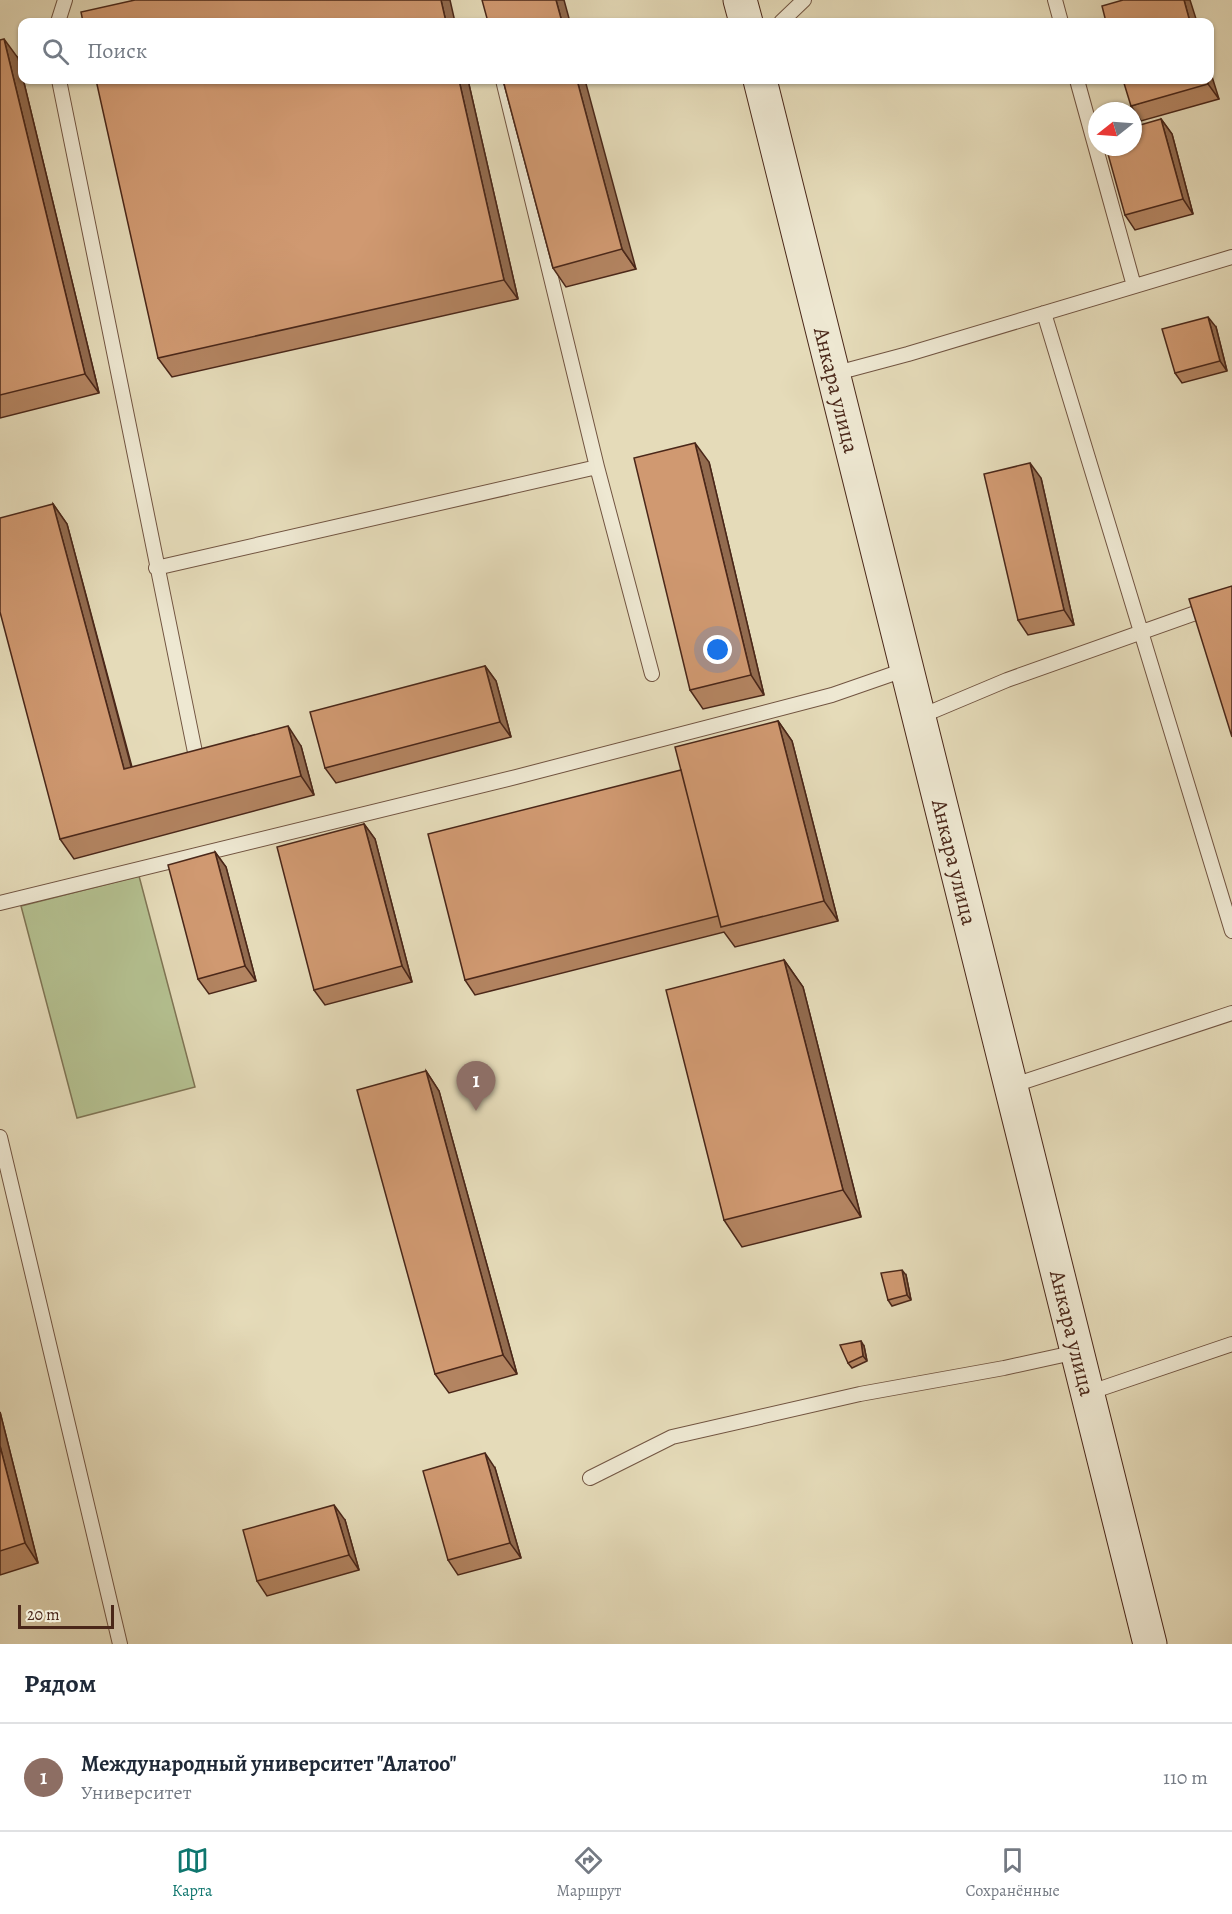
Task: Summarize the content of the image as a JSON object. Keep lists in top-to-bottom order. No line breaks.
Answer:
{"streets":{"main road":["Анкара улица"]},"scale_bar":"20 m","north":"left","page":{"search":"Поиск","pins":"1","scale":"20 m","heading":"Рядом","list":[{"mark":"1","name":"Международный университет \"Алатоо\"","note":"Университет","value":"110 m"}],"nav":["Карта","Маршрут","Сохранённые"]}}
